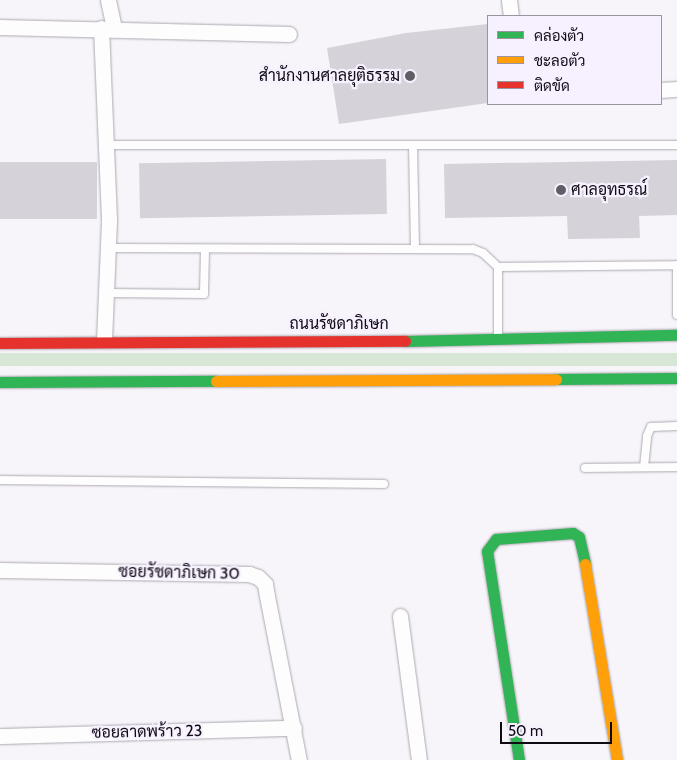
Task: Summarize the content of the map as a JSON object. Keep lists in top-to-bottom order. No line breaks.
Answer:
{"streets":{"main road":["ถนนรัชดาภิเษก"],"street":["ซอยรัชดาภิเษก 30","ซอยลาดพร้าว 23"]},"crossings":[["ซอยรัชดาภิเษก 30","ซอยลาดพร้าว 23"]],"places":["สำนักงานศาลยุติธรรม","ศาลอุทธรณ์"],"legend":["คล่องตัว","ชะลอตัว","ติดขัด"],"scale_bar":"50 m"}
